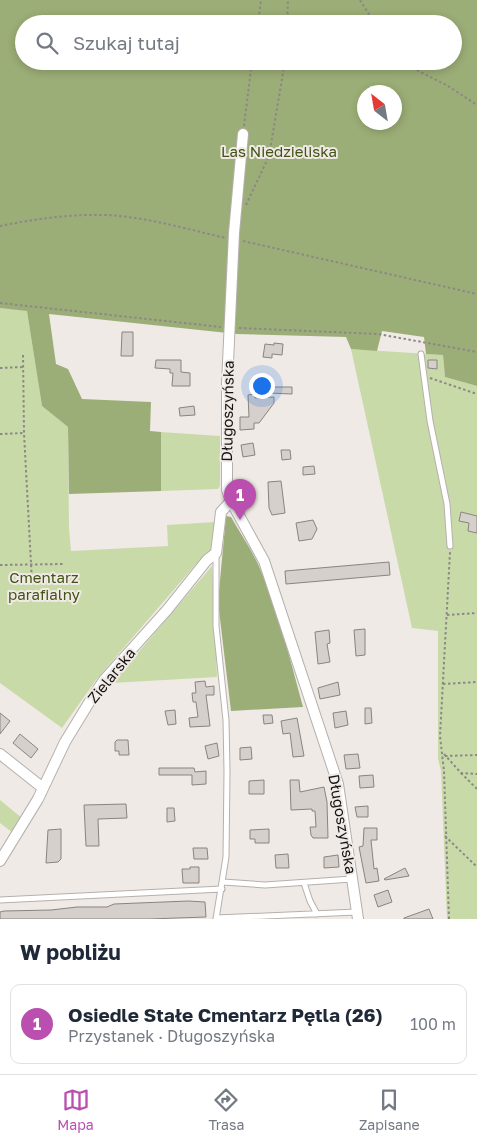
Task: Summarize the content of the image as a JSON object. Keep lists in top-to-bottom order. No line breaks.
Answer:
{"streets":{"street":["Długoszyńska","Zielarska"]},"parks":["Las Niedzieliska","Cmentarz parafialny"],"north":"top left","page":{"search":"Szukaj tutaj","pins":"1","heading":"W pobliżu","list":[{"mark":"1","name":"Osiedle Stałe Cmentarz Pętla (26)","note":"Przystanek · Długoszyńska","value":"100 m"}],"nav":["Mapa","Trasa","Zapisane"]}}
